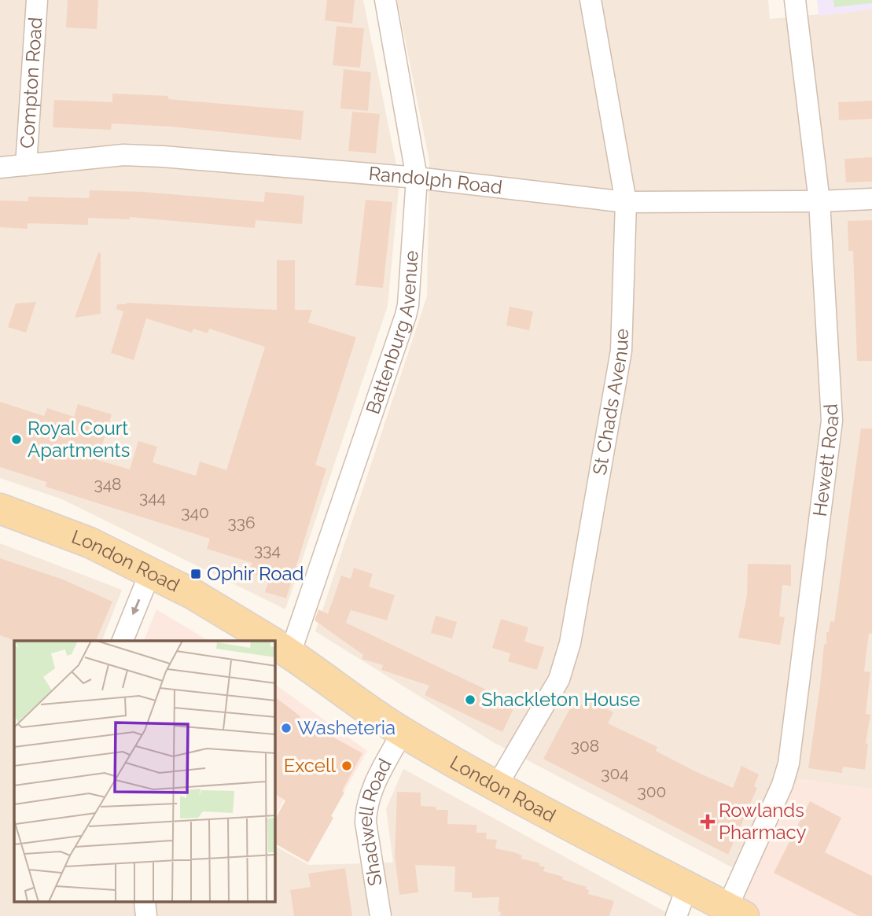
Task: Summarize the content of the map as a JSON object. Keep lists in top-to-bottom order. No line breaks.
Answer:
{"streets":{"main road":["London Road"],"street":["Compton Road","Randolph Road","Battenburg Avenue","St Chads Avenue","Hewett Road","Shadwell Road"]},"crossings":[["Compton Road","Randolph Road"],["Randolph Road","Battenburg Avenue"],["Randolph Road","St Chads Avenue"],["Randolph Road","Hewett Road"],["Battenburg Avenue","London Road"],["St Chads Avenue","London Road"],["Hewett Road","London Road"],["London Road","Shadwell Road"]],"places":{"other":["Royal Court Apartments","Shackleton House","Washeteria","Excell"],"transit":["Ophir Road"],"health":["Rowlands Pharmacy"]},"house_numbers":["348","344","340","336","334","308","304","300"]}
